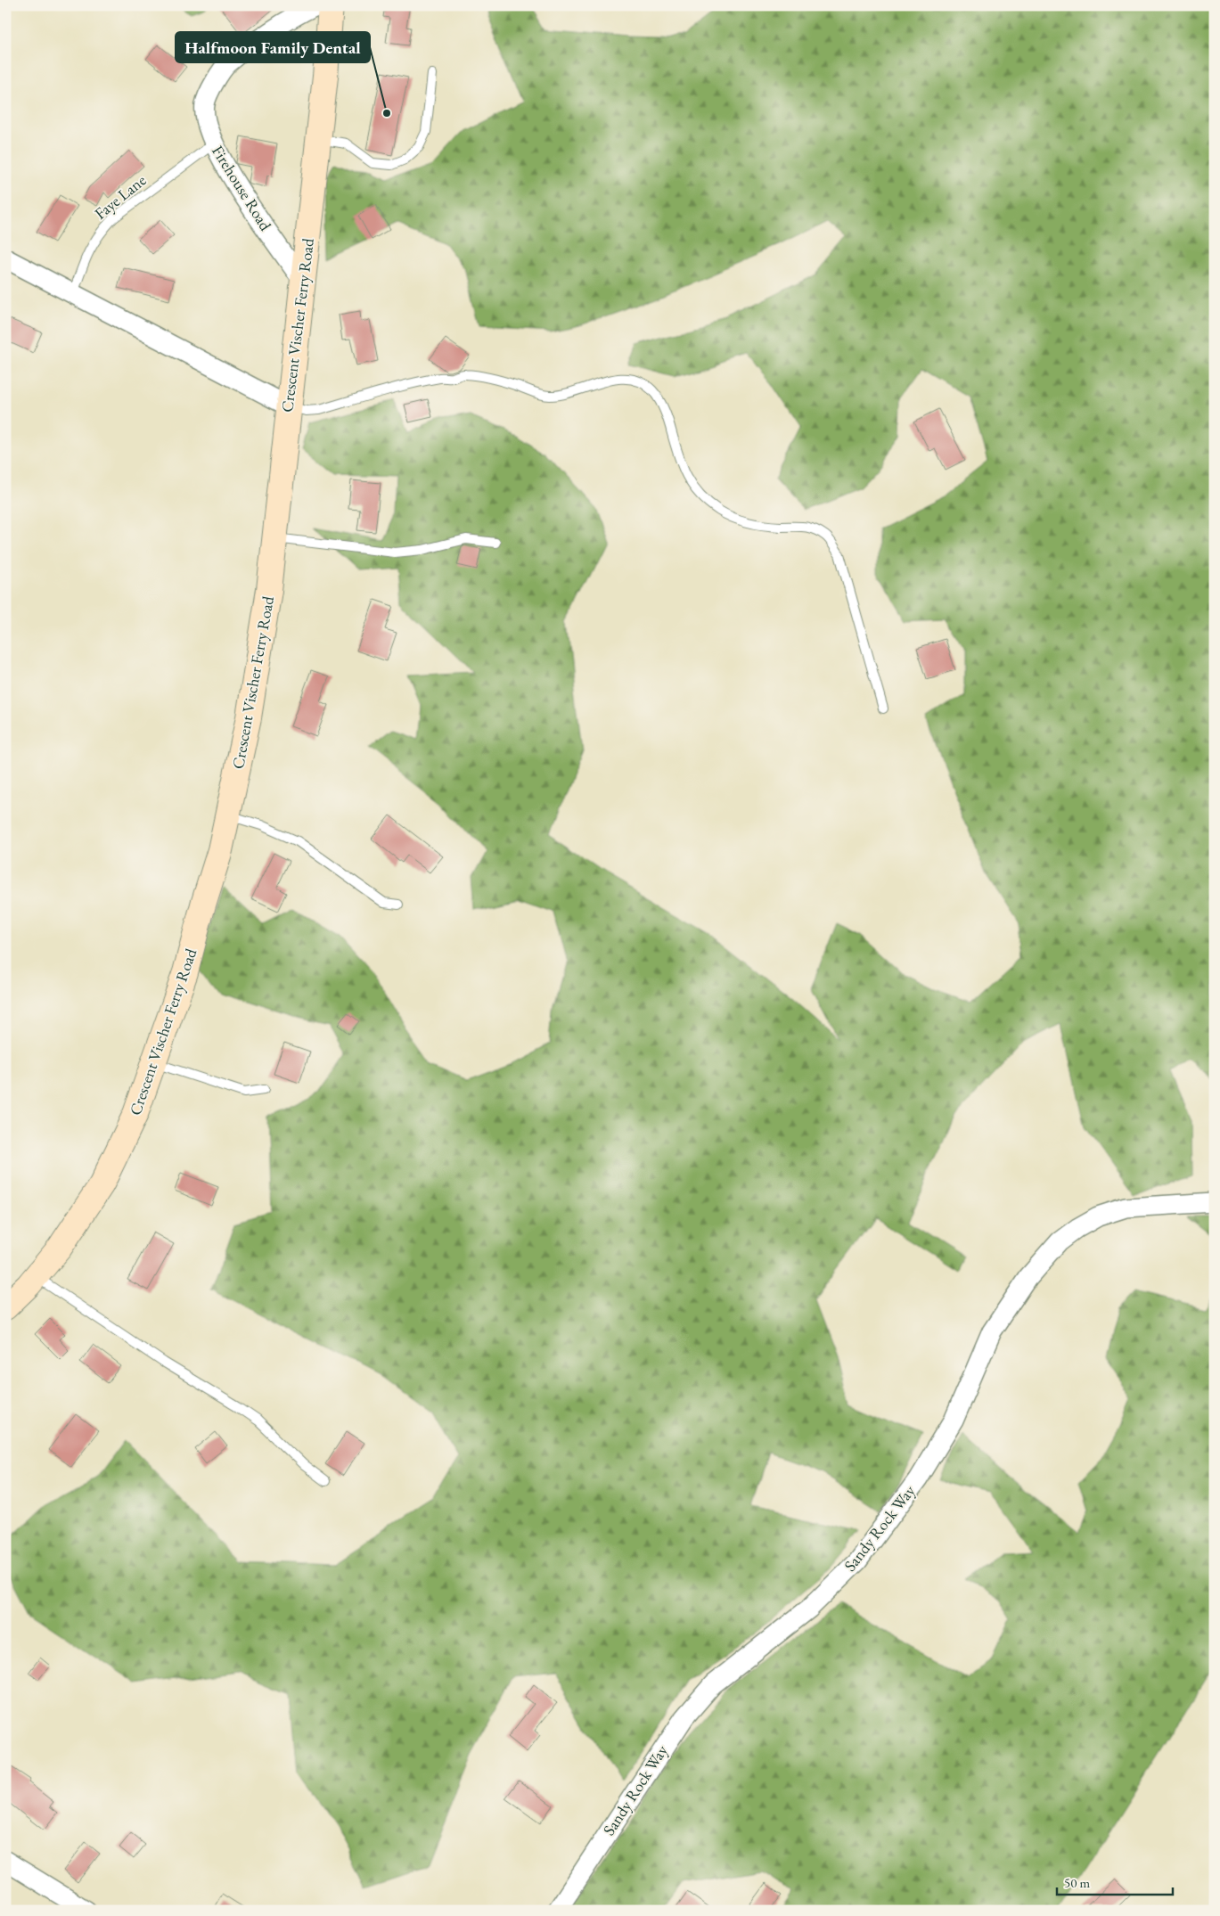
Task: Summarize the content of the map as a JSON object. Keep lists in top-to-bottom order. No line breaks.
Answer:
{"streets":{"main road":["Crescent Vischer Ferry Road"],"street":["Firehouse Road","Sandy Rock Way"],"lane":["Faye Lane"]},"crossings":[["Firehouse Road","Faye Lane"],["Firehouse Road","Crescent Vischer Ferry Road"]],"places":["Halfmoon Family Dental"],"scale_bar":"50 m"}
